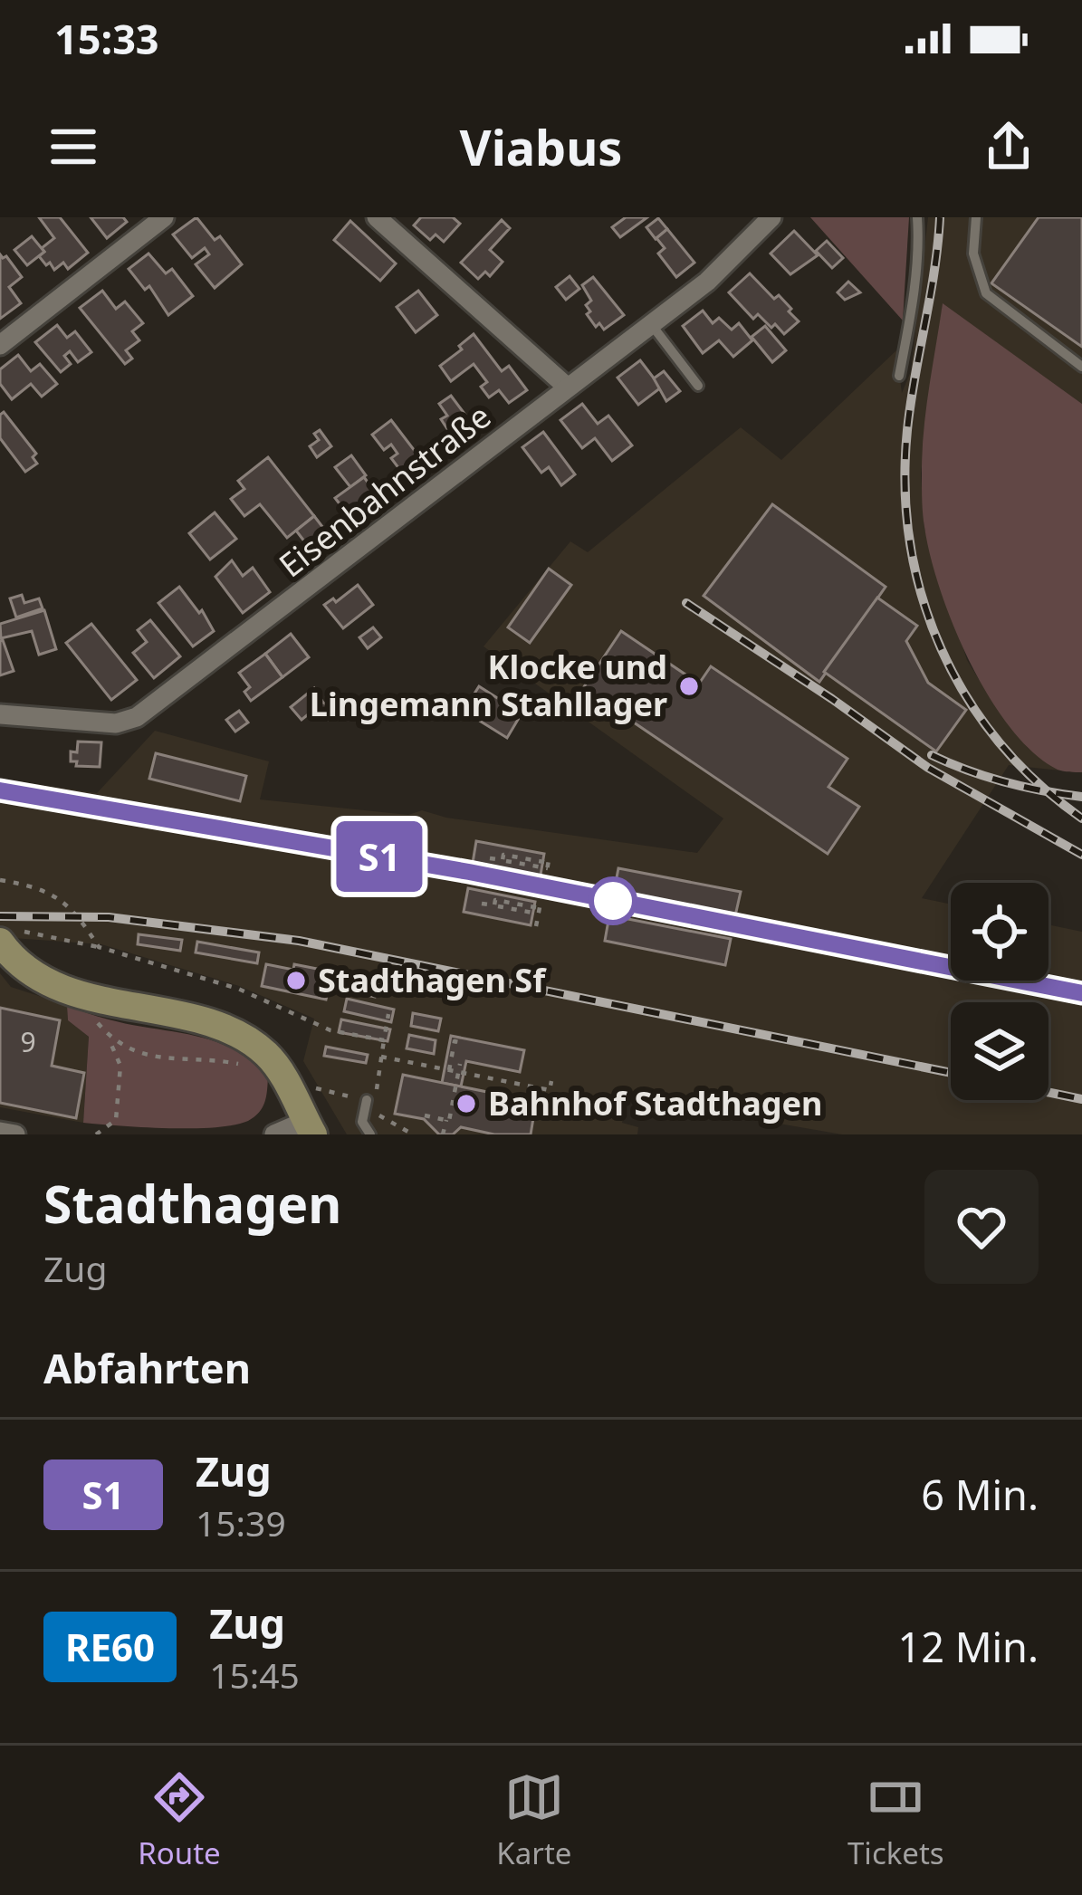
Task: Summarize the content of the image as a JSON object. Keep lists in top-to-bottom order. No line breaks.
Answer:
{"streets":{"street":["Eisenbahnstraße"]},"places":["Klocke und Lingemann Stahllager","Stadthagen Sf","Bahnhof Stadthagen"],"house_numbers":["9"],"page":{"status":"15:33","header":"Viabus","on_map":"S1","heading":[["Stadthagen","Zug"],"Abfahrten"],"list":[{"mark":"S1","name":"Zug","note":"15:39","value":"6 Min."},{"mark":"RE60","name":"Zug","note":"15:45","value":"12 Min."}],"tabs":["Route","Karte","Tickets"]}}
